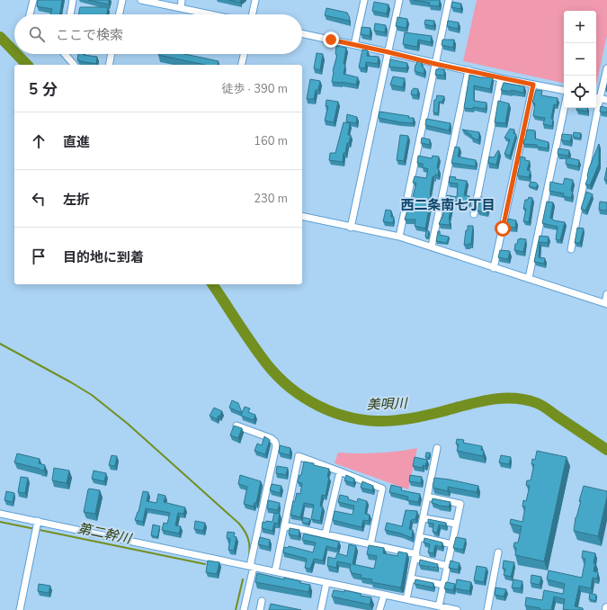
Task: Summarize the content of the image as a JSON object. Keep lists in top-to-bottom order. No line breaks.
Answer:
{"districts":["西二条南七丁目"],"water":["美唄川","第二幹川"],"page":{"map_buttons":["+","−"],"search":"ここで検索","heading":["5 分","徒歩 · 390 m"],"list":[["直進","160 m"],["左折","230 m"],"目的地に到着"]}}
